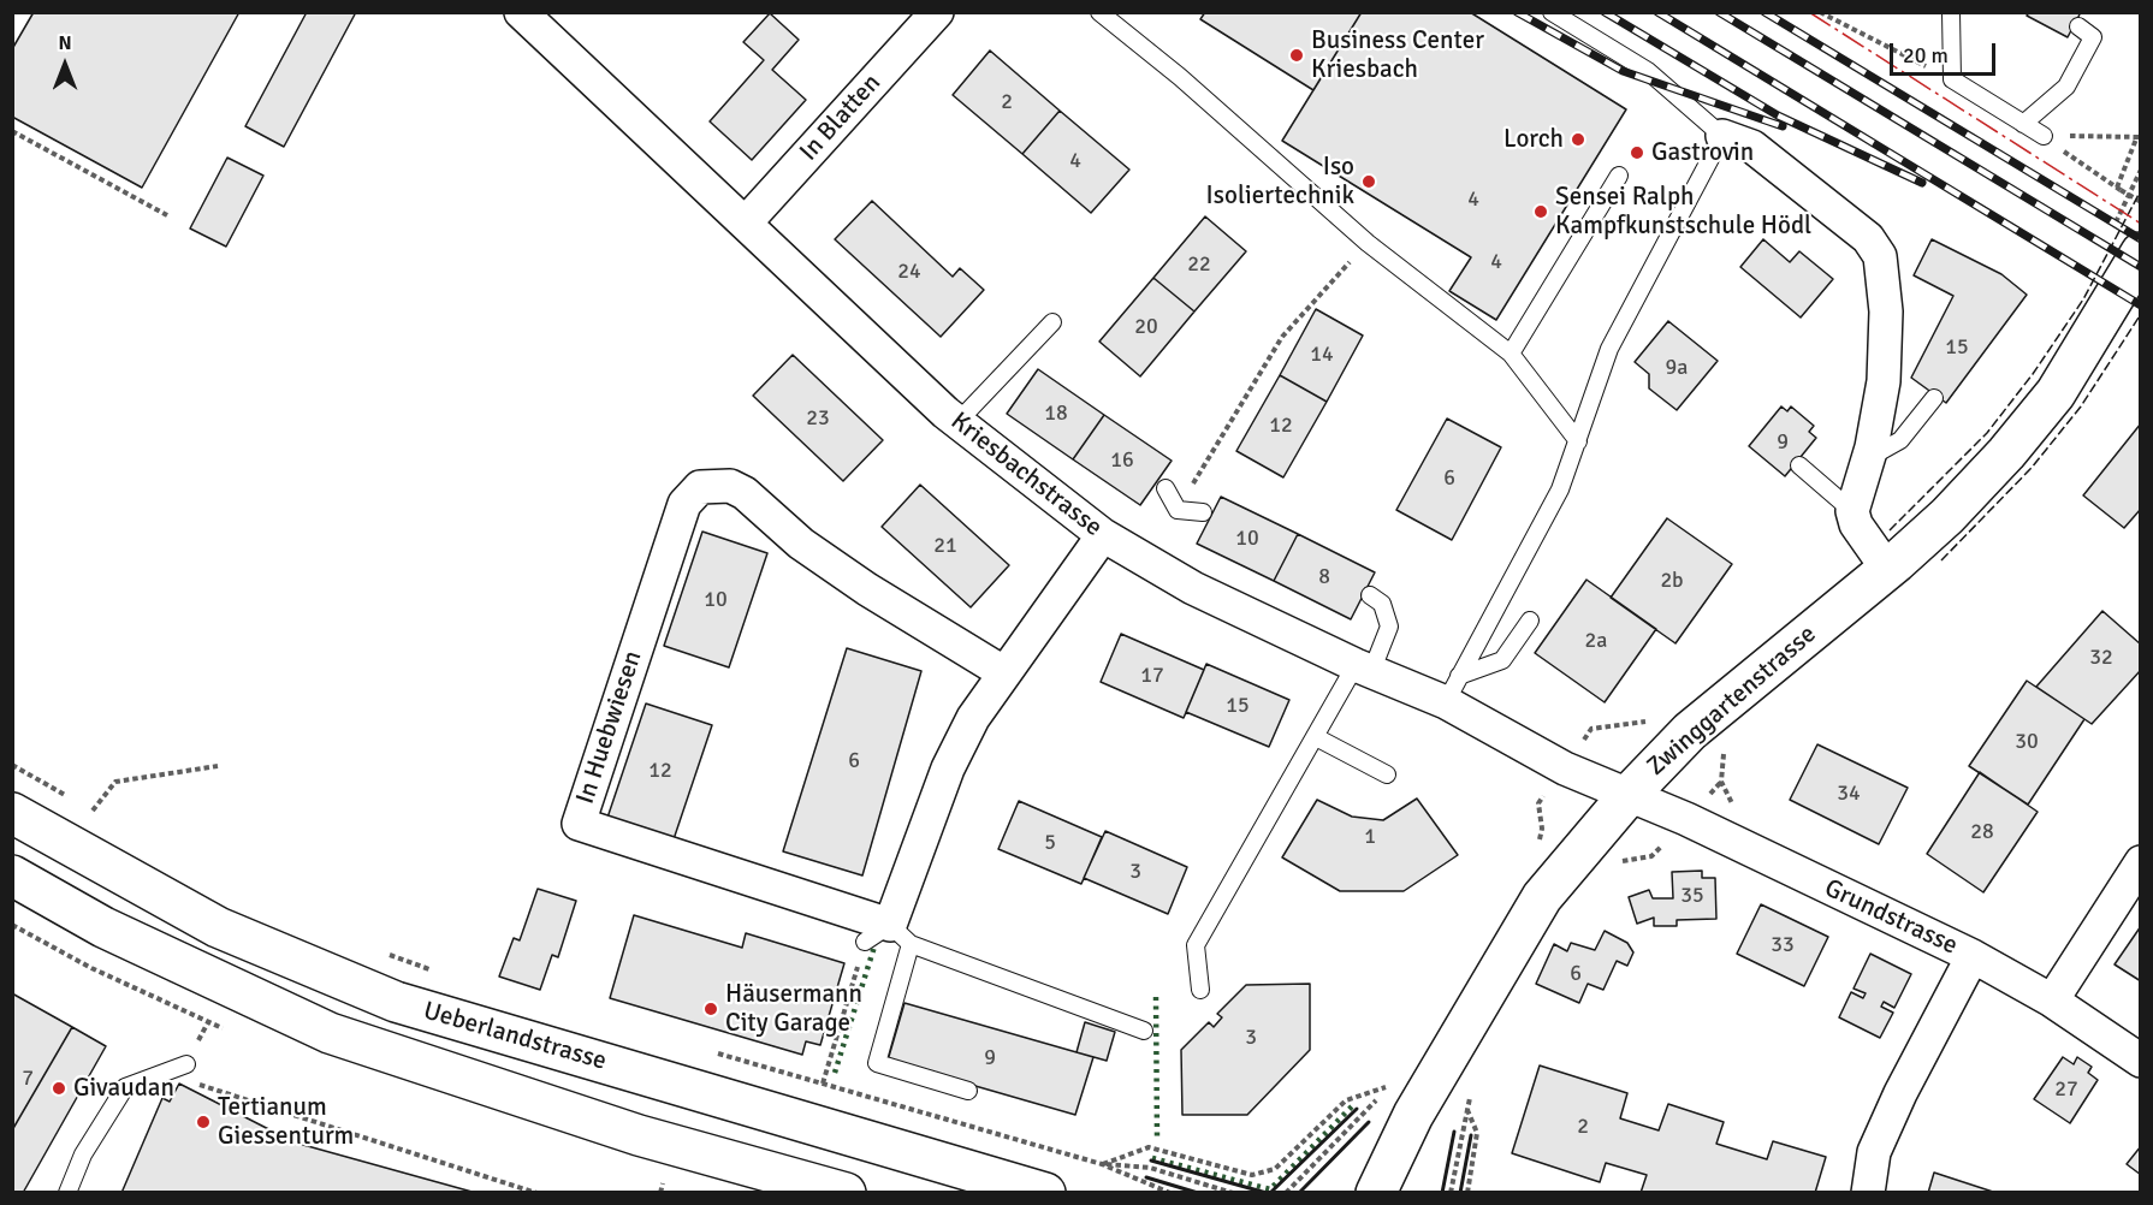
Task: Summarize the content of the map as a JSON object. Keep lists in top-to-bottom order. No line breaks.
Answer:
{"streets":{"main road":["Zwinggartenstrasse","Ueberlandstrasse"],"street":["In Blatten","Kriesbachstrasse","In Huebwiesen","Grundstrasse"]},"crossings":[["In Blatten","Kriesbachstrasse"],["Kriesbachstrasse","Zwinggartenstrasse"],["Kriesbachstrasse","Grundstrasse"],["Zwinggartenstrasse","Grundstrasse"]],"places":["Business Center Kriesbach","Lorch","Gastrovin","Iso Isoliertechnik","Sensei Ralph Kampfkunstschule Hödl","Häusermann City Garage","Givaudan","Tertianum Giessenturm"],"house_numbers":["2","4","4","4","22","24","20","15","14","9a","18","23","12","9","16","6","10","21","8","2b","10","2a","32","17","15","30","6","12","34","28","1","5","3","35","33","6","3","9","7","27","2"],"scale_bar":"20 m","north":"top"}
